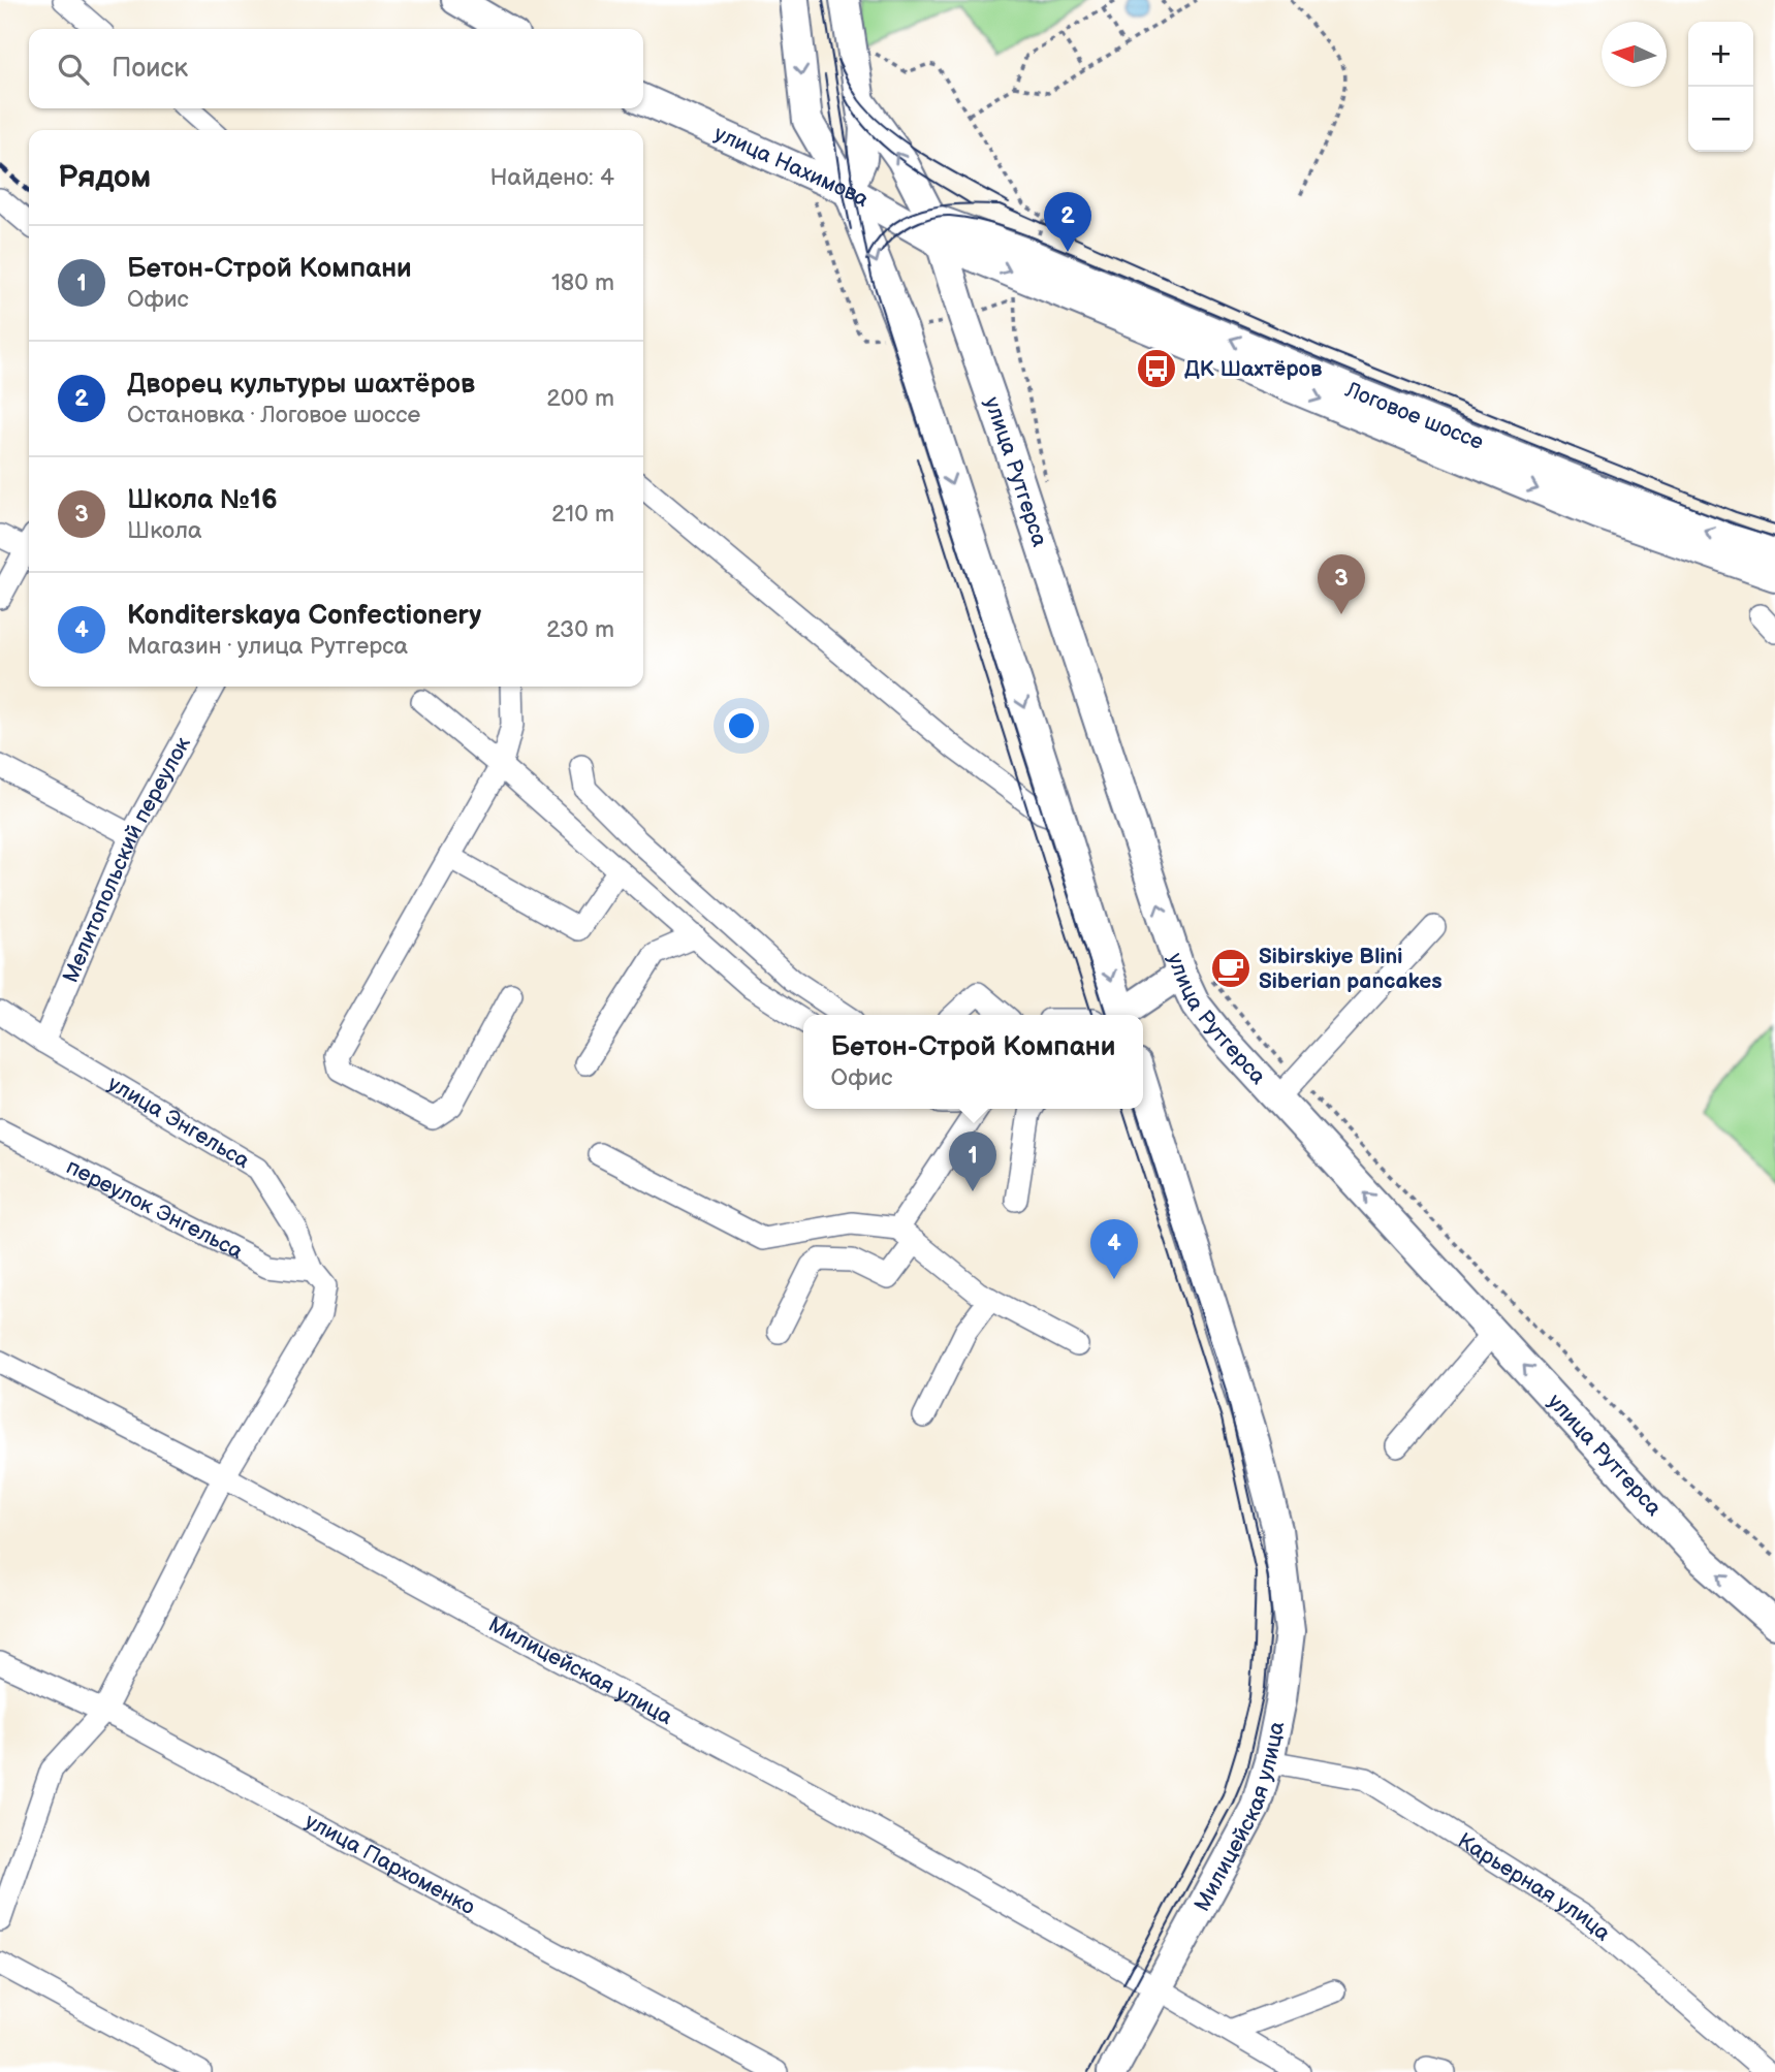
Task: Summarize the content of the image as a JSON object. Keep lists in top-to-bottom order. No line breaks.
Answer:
{"streets":{"main road":["улица Нахимова","Логовое шоссе","улица Рутгерса","Милицейская улица"],"street":["Мелитопольский переулок","улица Энгельса","переулок Энгельса","улица Пархоменко","Карьерная улица"]},"crossings":[["улица Нахимова","Логовое шоссе"],["улица Нахимова","улица Рутгерса"],["Логовое шоссе","улица Рутгерса"],["Мелитопольский переулок","улица Энгельса"],["улица Энгельса","переулок Энгельса"],["улица Энгельса","Милицейская улица"],["улица Энгельса","улица Пархоменко"],["Милицейская улица","Карьерная улица"]],"places":{"bus stop":["ДК Шахтёров"],"cafe":["Sibirskiye Blini Siberian pancakes"]},"north":"left","page":{"map_buttons":["+","−"],"search":"Поиск","heading":["Рядом","Найдено: 4"],"pins":["2","3","1","4"],"list":[{"mark":"1","name":"Бетон-Строй Компани","note":"Офис","value":"180 m"},{"mark":"2","name":"Дворец культуры шахтёров","note":"Остановка · Логовое шоссе","value":"200 m"},{"mark":"3","name":"Школа №16","note":"Школа","value":"210 m"},{"mark":"4","name":"Konditerskaya Confectionery","note":"Магазин · улица Рутгерса","value":"230 m"}],"popup":["Бетон-Строй Компани","Офис"]}}
